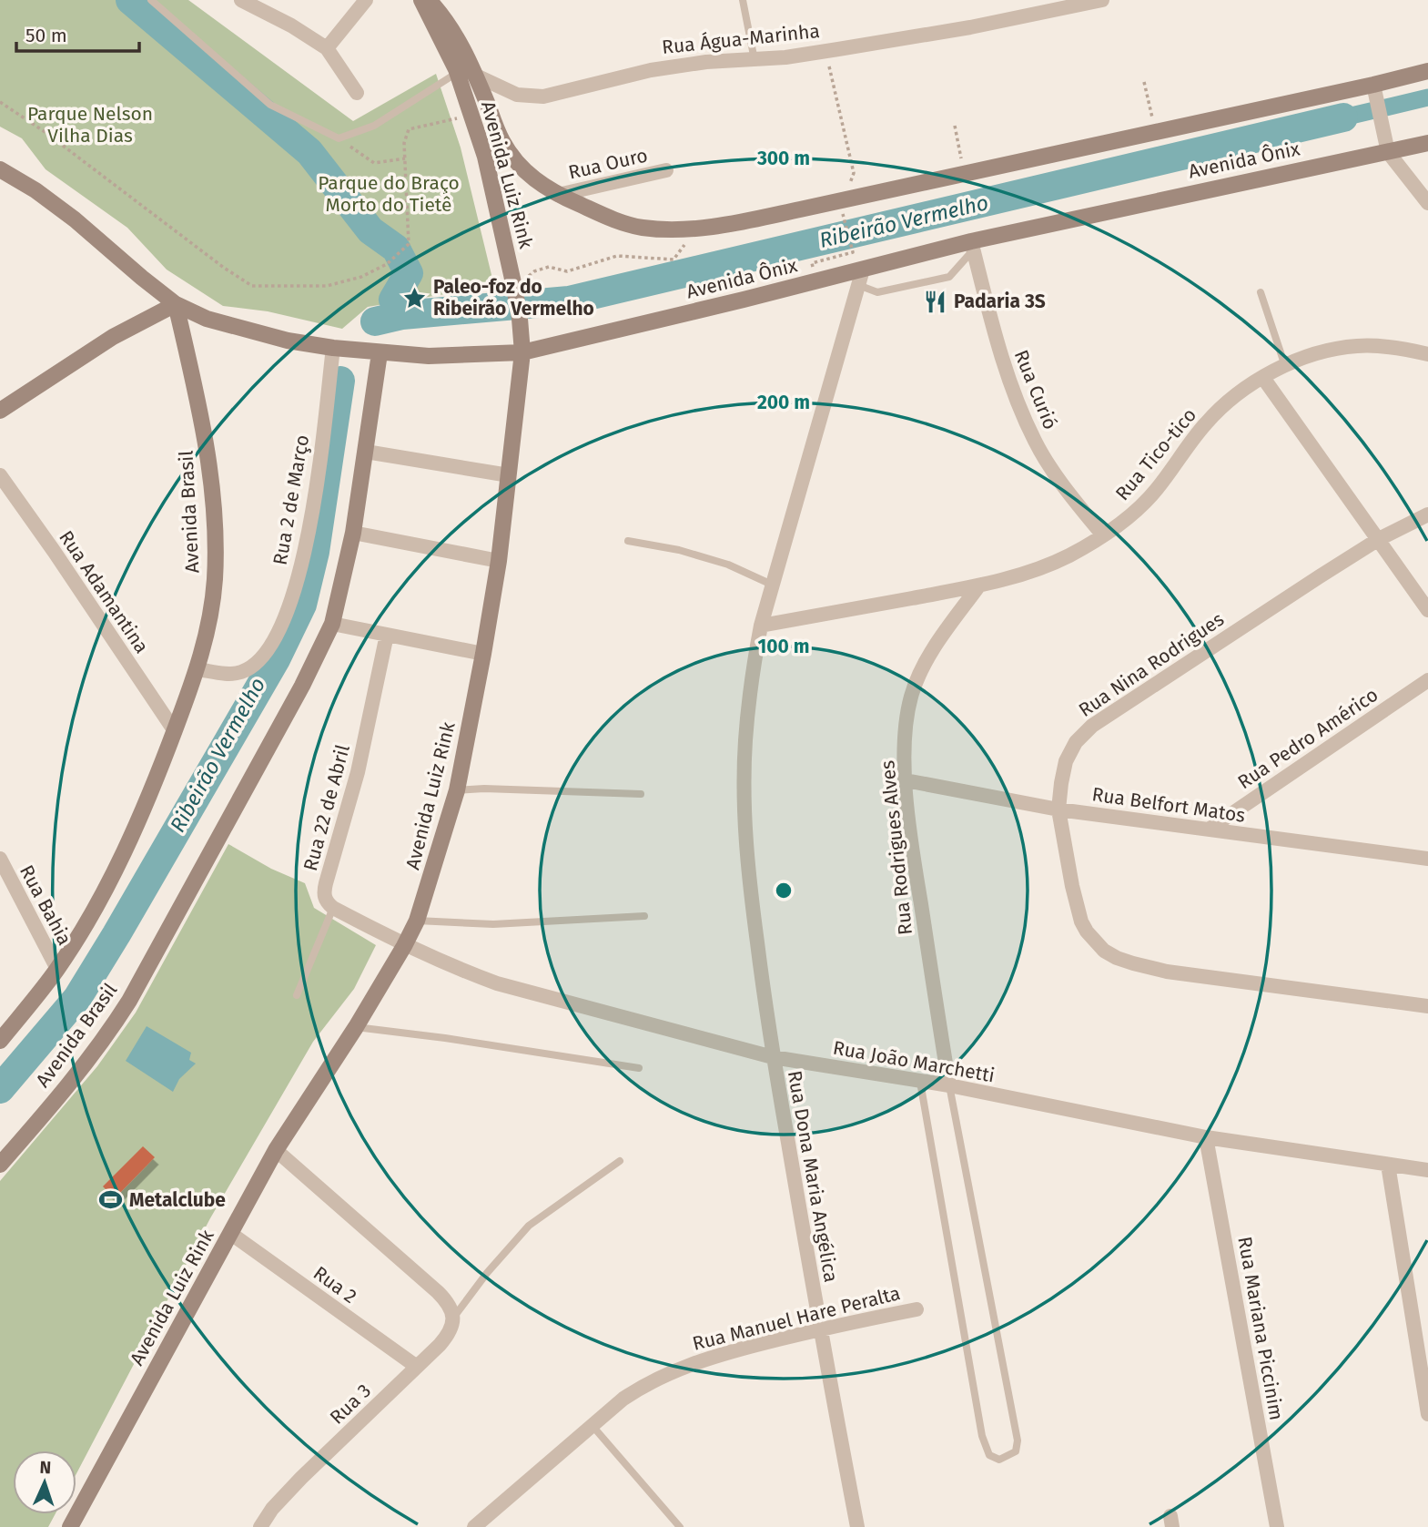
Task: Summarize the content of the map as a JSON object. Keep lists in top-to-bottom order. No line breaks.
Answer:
{"streets":{"main road":["Avenida Ônix","Avenida Luiz Rink","Avenida Brasil"],"street":["Rua Água-Marinha","Rua Ouro","Rua Curió","Rua Tico-tico","Rua 2 de Março","Rua Adamantina","Rua Nina Rodrigues","Rua Pedro Américo","Rua Belfort Matos","Rua 22 de Abril","Rua Rodrigues Alves","Rua Bahia","Rua João Marchetti","Rua Dona Maria Angélica","Rua 2","Rua Manuel Hare Peralta","Rua Mariana Piccinim","Rua 3"]},"crossings":[["Avenida Ônix","Avenida Luiz Rink"],["Avenida Ônix","Rua Curió"],["Avenida Ônix","Rua 2 de Março"],["Avenida Ônix","Avenida Brasil"],["Avenida Ônix","Rua Dona Maria Angélica"],["Avenida Luiz Rink","Rua João Marchetti"],["Avenida Luiz Rink","Rua 2"],["Rua Curió","Rua Tico-tico"],["Rua Tico-tico","Rua Rodrigues Alves"],["Rua Tico-tico","Rua Dona Maria Angélica"],["Rua 2 de Março","Avenida Brasil"],["Avenida Brasil","Rua Adamantina"],["Avenida Brasil","Rua Bahia"],["Rua Nina Rodrigues","Rua Belfort Matos"],["Rua Pedro Américo","Rua Belfort Matos"],["Rua Belfort Matos","Rua Rodrigues Alves"],["Rua Rodrigues Alves","Rua João Marchetti"],["Rua João Marchetti","Rua Dona Maria Angélica"],["Rua João Marchetti","Rua Mariana Piccinim"],["Rua Dona Maria Angélica","Rua Manuel Hare Peralta"],["Rua 2","Rua 3"]],"water":["Ribeirão Vermelho"],"parks":["Parque Nelson Vilha Dias","Parque do Braço Morto do Tietê"],"places":{"place":["Paleo-foz do Ribeirão Vermelho"],"restaurant":["Padaria 3S"],"sports":["Metalclube"]},"scale_bar":"50 m","north":"top","rings":["300 m","200 m","100 m"]}
